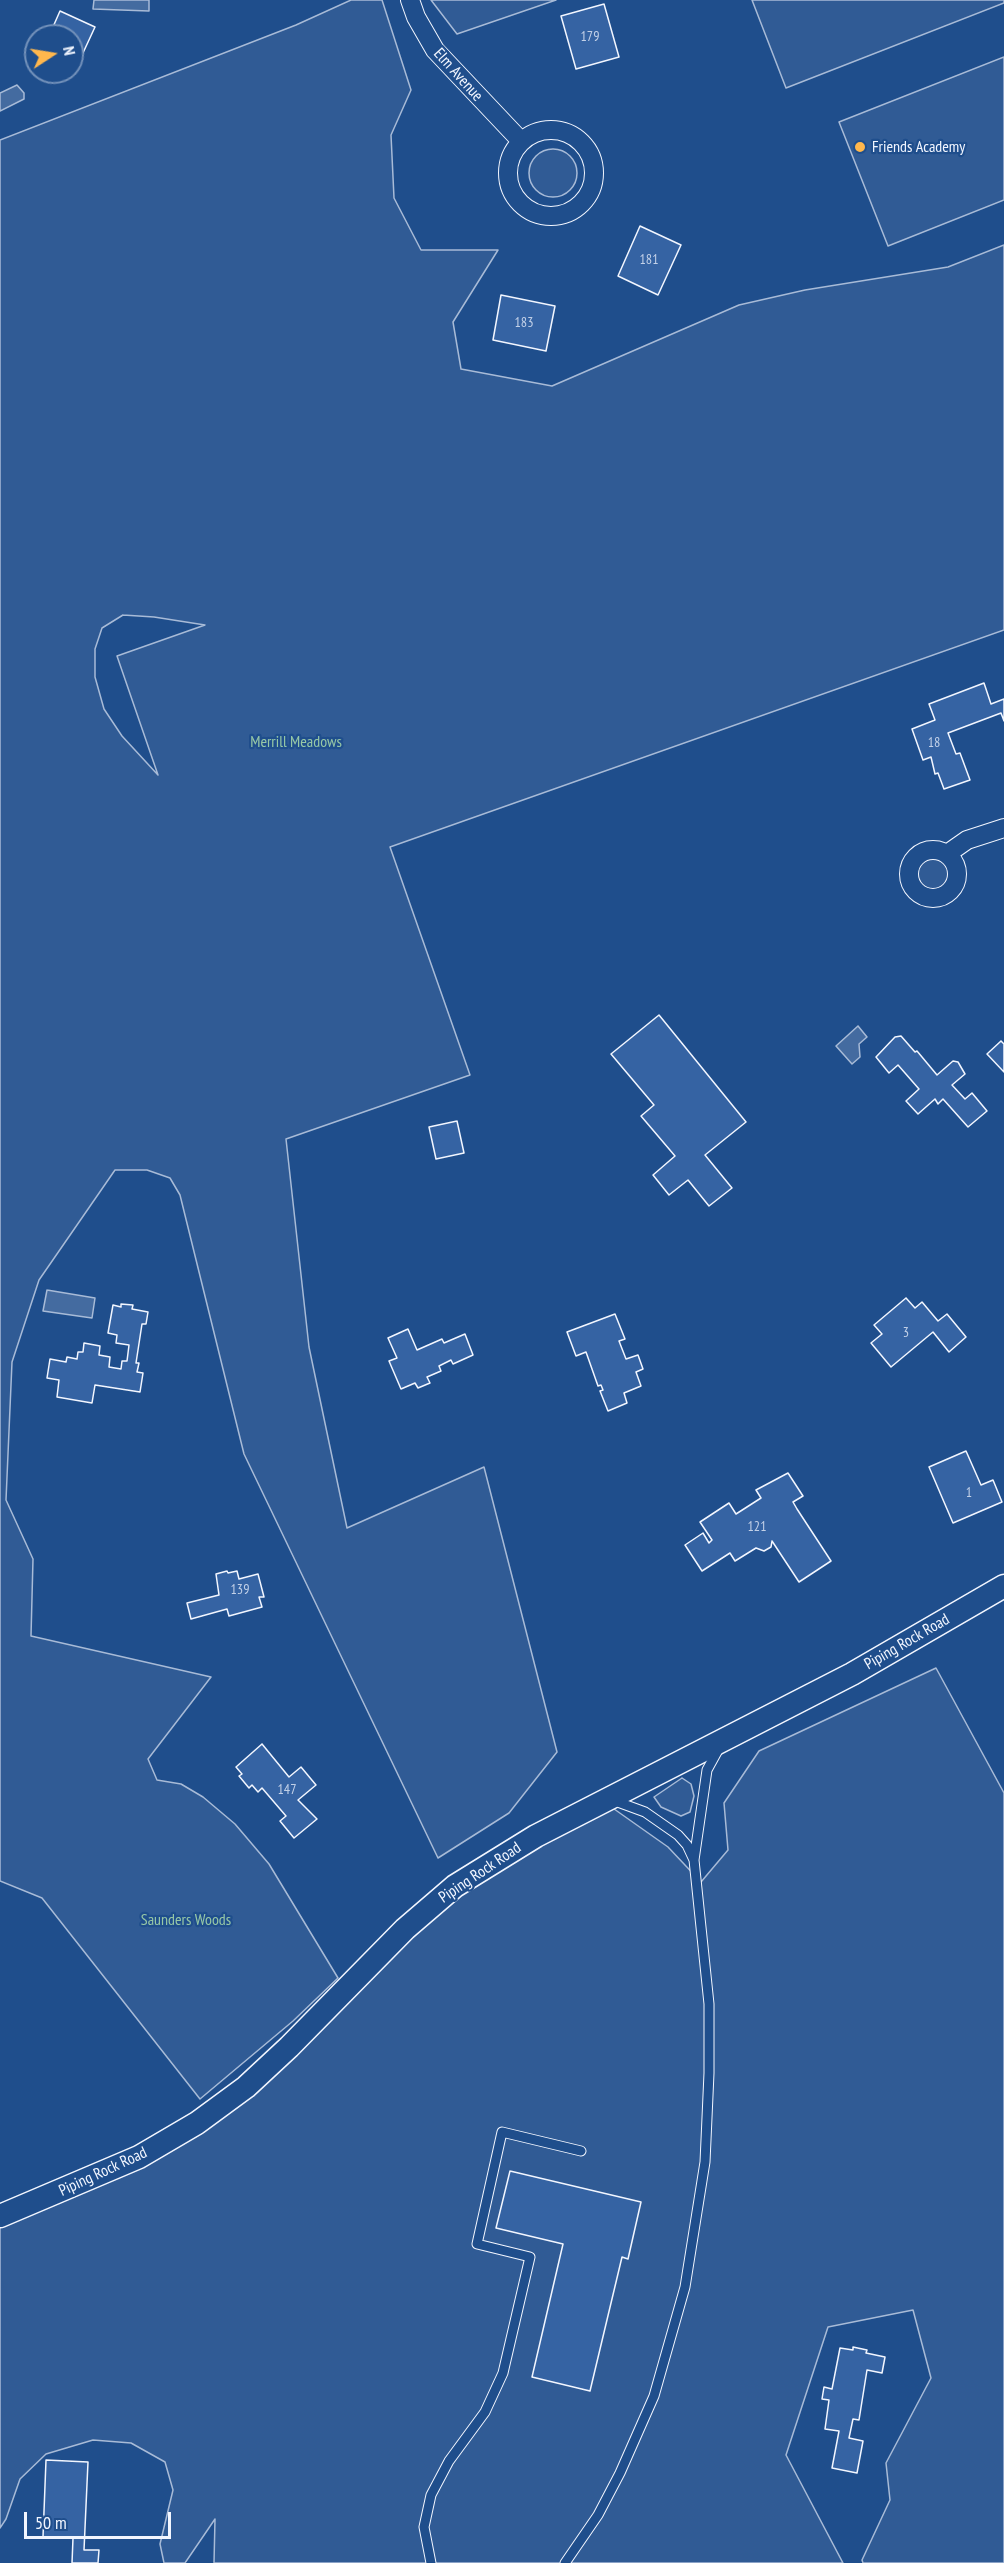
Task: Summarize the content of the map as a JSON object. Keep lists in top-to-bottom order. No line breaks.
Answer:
{"streets":{"street":["Elm Avenue","Piping Rock Road"]},"parks":["Merrill Meadows","Saunders Woods"],"places":["Friends Academy"],"house_numbers":["179","181","183","18","3","1","121","139","147"],"scale_bar":"50 m","north":"right"}
